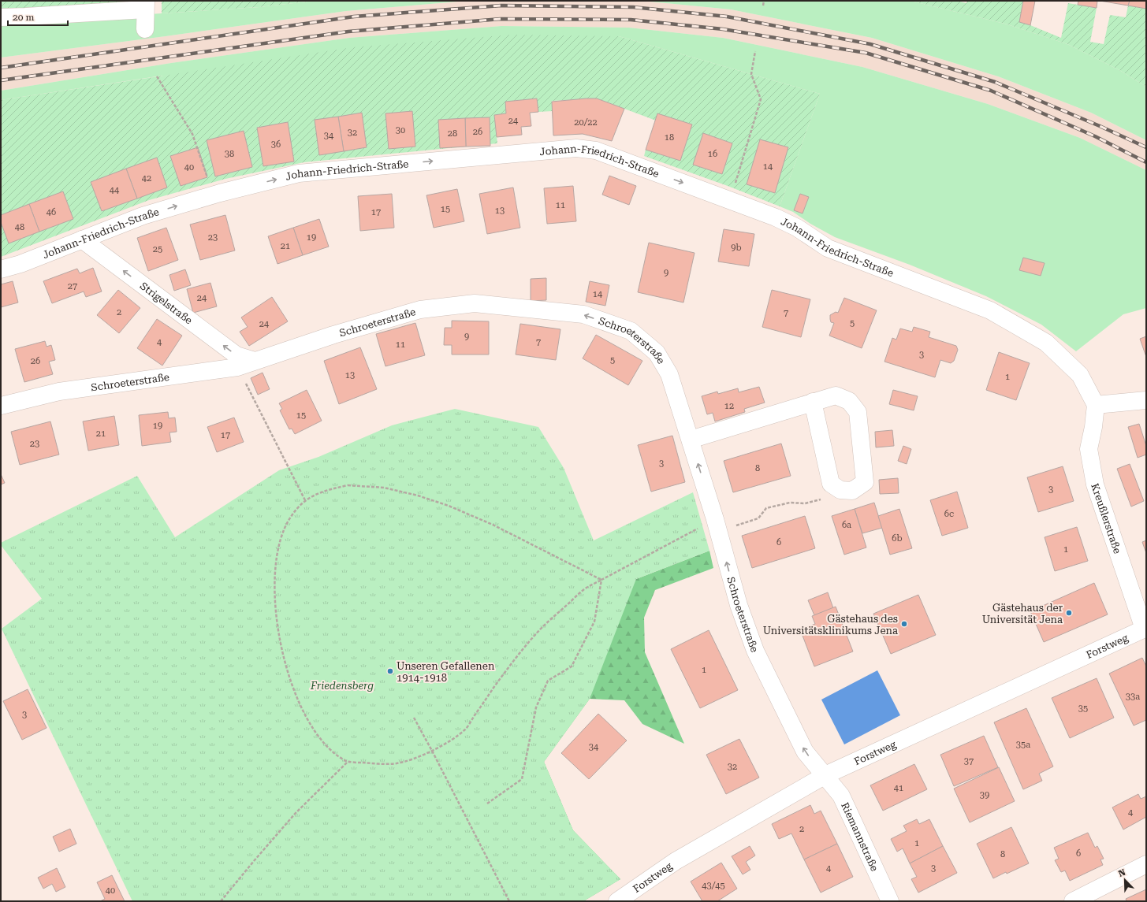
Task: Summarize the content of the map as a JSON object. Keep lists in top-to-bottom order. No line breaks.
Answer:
{"streets":{"street":["Johann-Friedrich-Straße","Strigelstraße","Schroeterstraße","Kreußlerstraße","Forstweg","Riemannstraße"]},"crossings":[["Johann-Friedrich-Straße","Strigelstraße"],["Johann-Friedrich-Straße","Kreußlerstraße"],["Strigelstraße","Schroeterstraße"],["Schroeterstraße","Forstweg"],["Schroeterstraße","Riemannstraße"],["Kreußlerstraße","Forstweg"],["Forstweg","Riemannstraße"]],"one_way":["Johann-Friedrich-Straße","Strigelstraße","Schroeterstraße"],"parks":["Friedensberg"],"places":["Gästehaus der Universität Jena","Gästehaus des Universitätsklinikums Jena","Unseren Gefallenen 1914-1918"],"house_numbers":["24","20/22","30","26","32","28","34","18","36","38","16","14","40","42","44","11","15","13","46","17","48","23","19","21","9b","25","9","27","14","24","2","7","5","24","9","4","7","11","3","5","26","13","1","12","15","19","21","17","23","3","8","3","6c","6a","6b","6","1","1","33a","35","3","35a","34","37","32","41","39","4","2","1","6","8","4","3","43/45","40"],"scale_bar":"20 m","north":"top left"}
